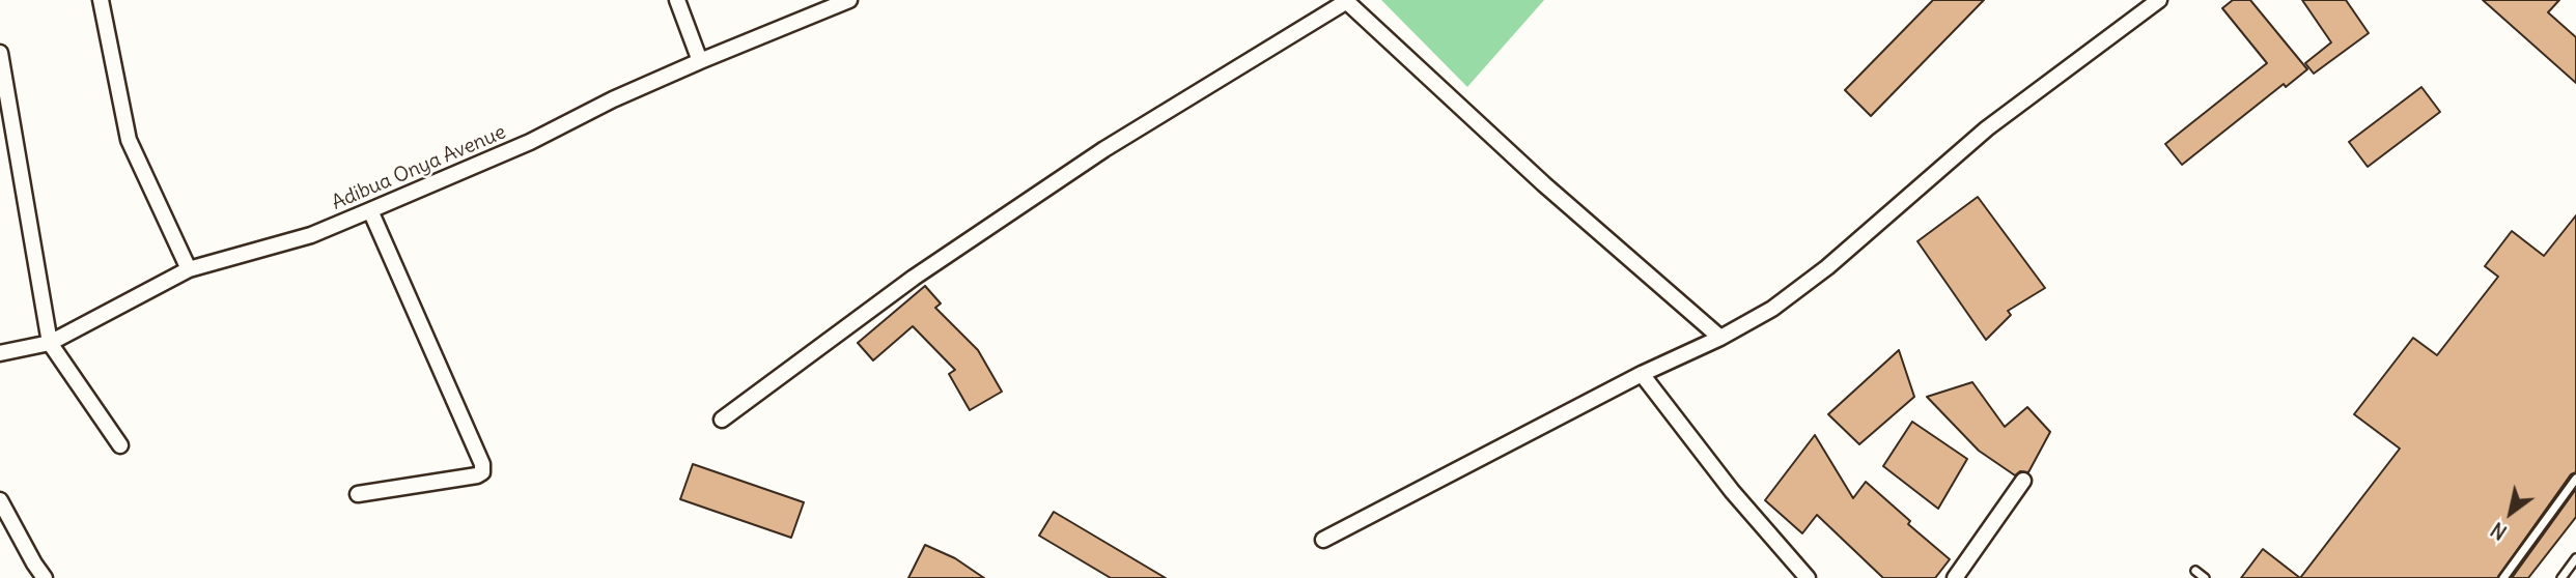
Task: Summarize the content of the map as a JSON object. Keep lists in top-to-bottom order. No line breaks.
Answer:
{"streets":{"street":["Adibua Onya Avenue"]},"north":"bottom left"}
